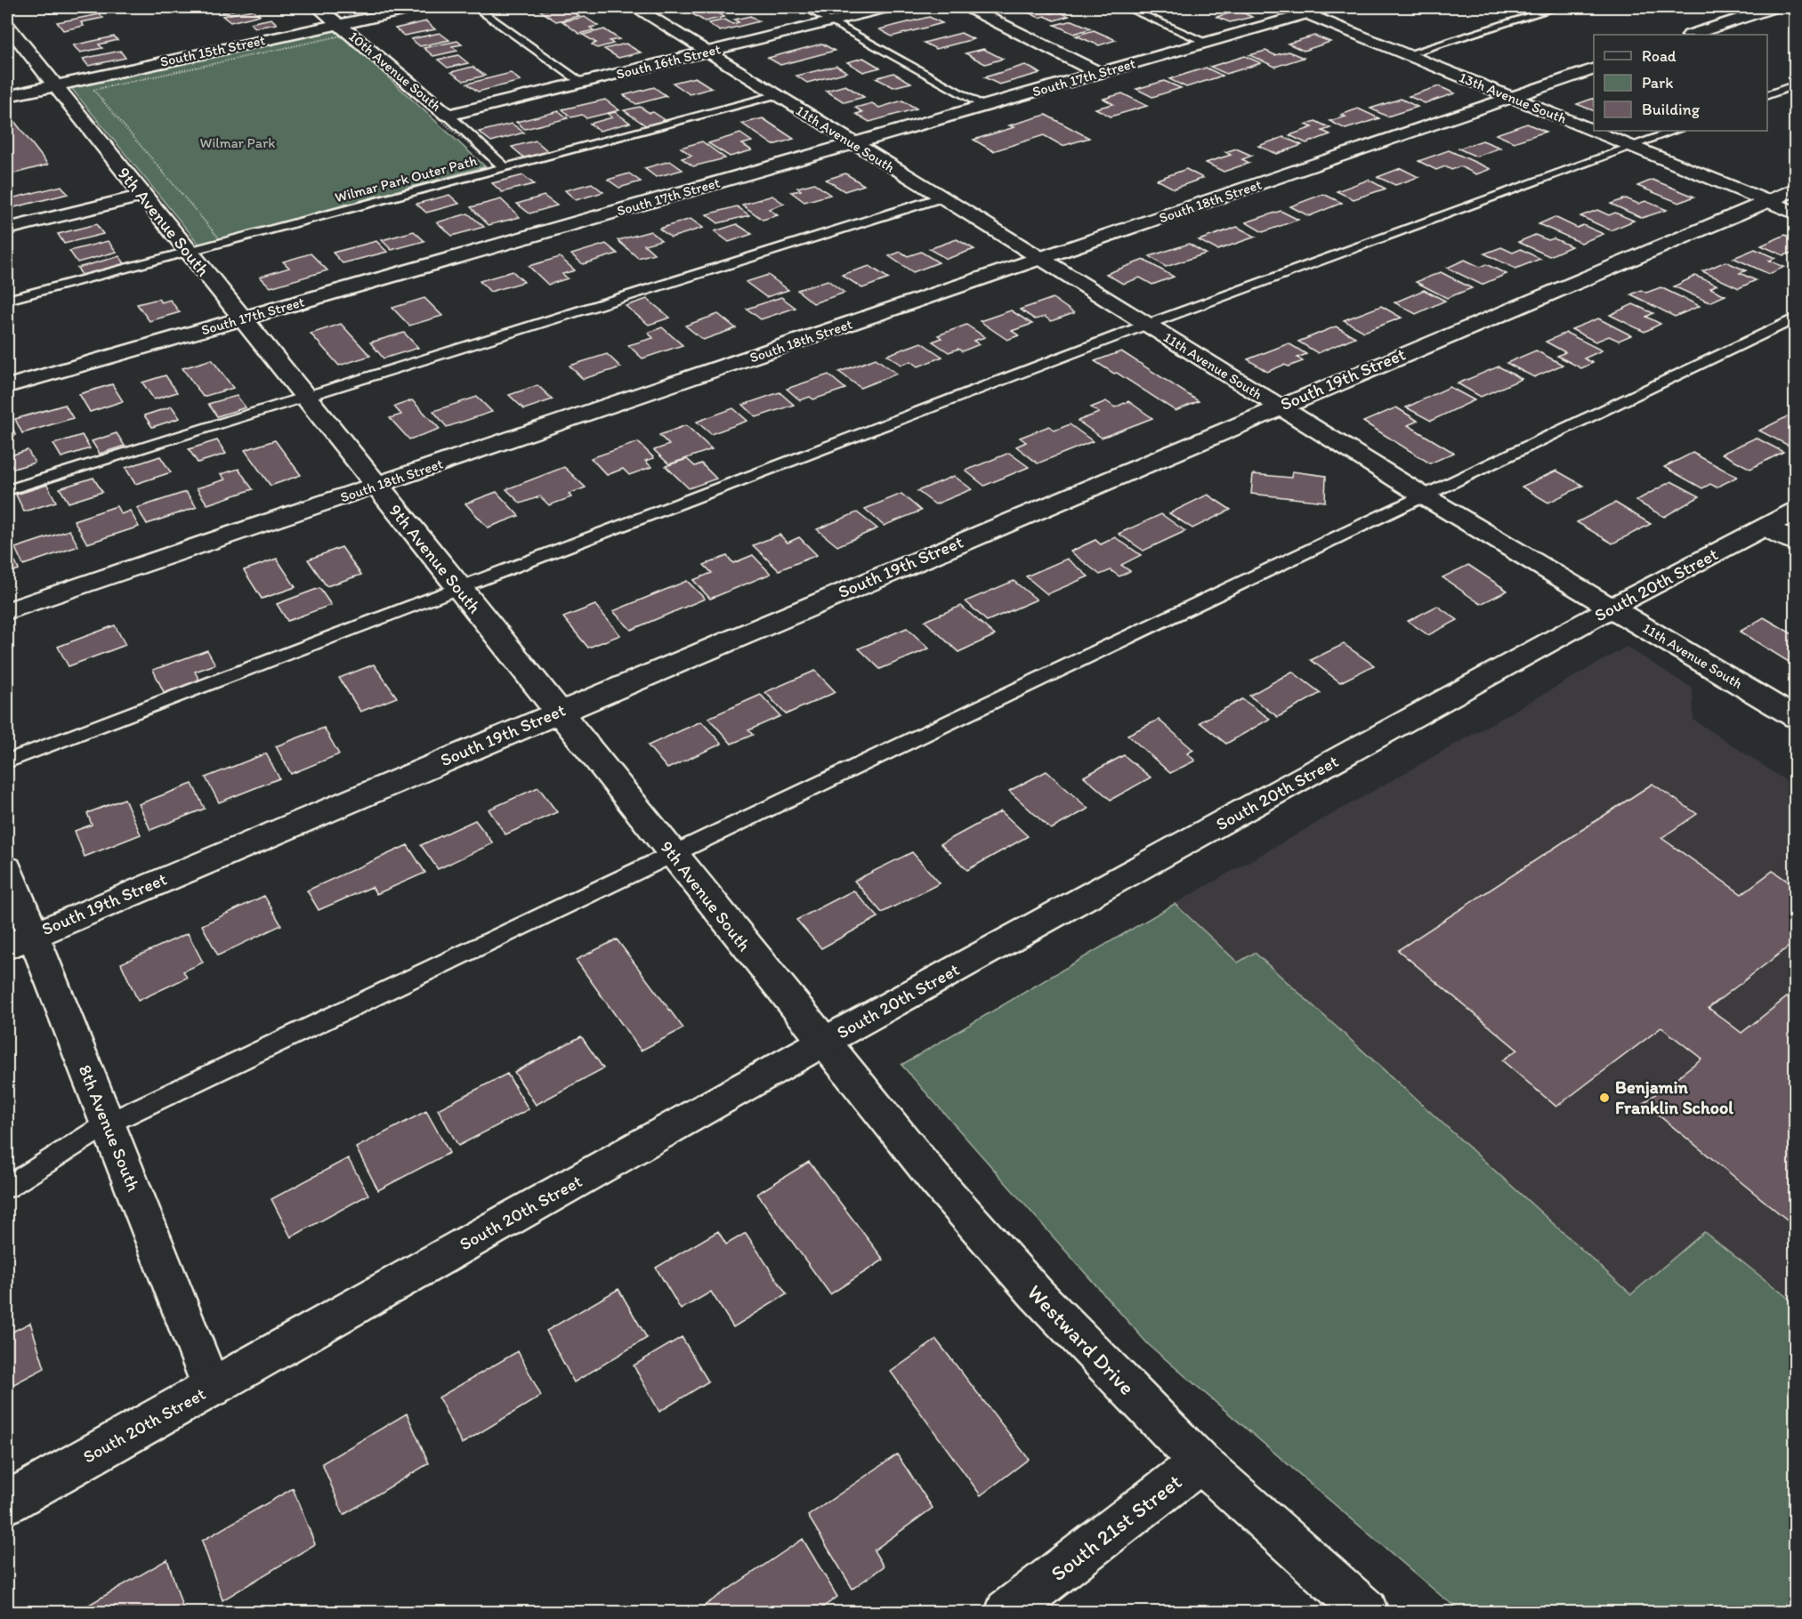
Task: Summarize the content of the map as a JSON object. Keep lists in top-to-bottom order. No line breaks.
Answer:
{"streets":{"street":["South 15th Street","South 16th Street","10th Avenue South","South 17th Street","13th Avenue South","11th Avenue South","South 18th Street","9th Avenue South","South 19th Street","South 20th Street","8th Avenue South","Westward Drive","South 21st Street"],"path":["Wilmar Park Outer Path"]},"crossings":[["South 15th Street","10th Avenue South"],["South 15th Street","9th Avenue South"],["South 16th Street","10th Avenue South"],["South 16th Street","11th Avenue South"],["South 17th Street","13th Avenue South"],["South 17th Street","11th Avenue South"],["South 17th Street","9th Avenue South"],["13th Avenue South","South 18th Street"],["13th Avenue South","South 19th Street"],["11th Avenue South","South 18th Street"],["11th Avenue South","South 19th Street"],["11th Avenue South","South 20th Street"],["South 18th Street","9th Avenue South"],["9th Avenue South","South 19th Street"],["9th Avenue South","South 20th Street"],["9th Avenue South","Westward Drive"],["South 19th Street","8th Avenue South"],["South 20th Street","8th Avenue South"],["South 20th Street","Westward Drive"],["Westward Drive","South 21st Street"]],"parks":["Wilmar Park"],"places":["Benjamin Franklin School"],"legend":["Road","Park","Building"]}
